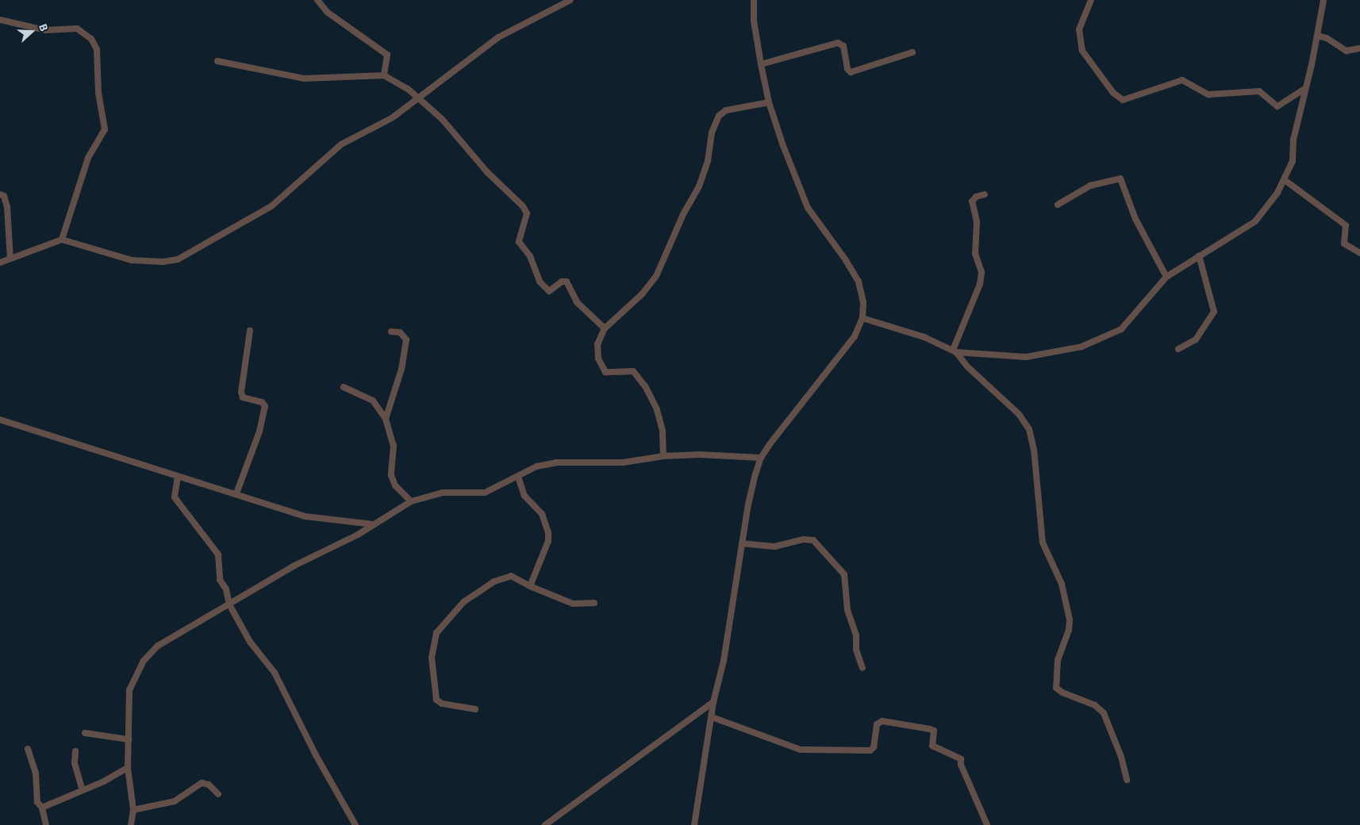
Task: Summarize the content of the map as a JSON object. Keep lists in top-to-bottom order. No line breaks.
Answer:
{"north":"right"}
